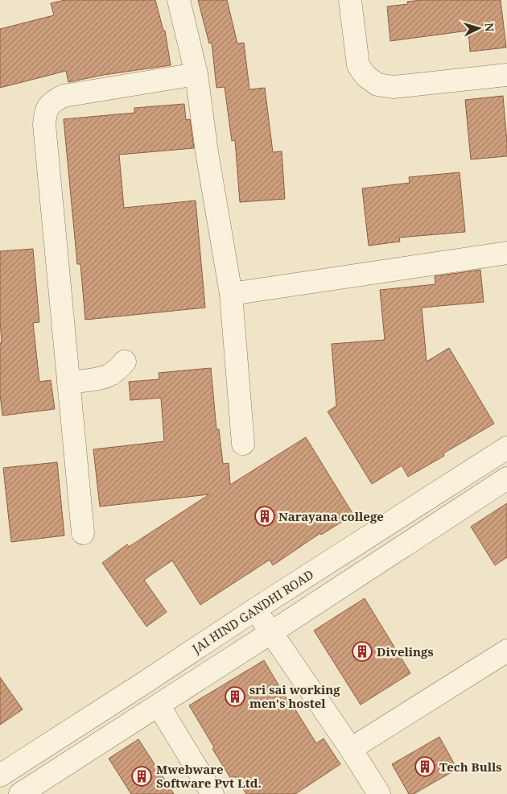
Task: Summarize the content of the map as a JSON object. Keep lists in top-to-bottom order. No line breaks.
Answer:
{"streets":{"street":["JAI HIND GANDHI ROAD"]},"places":{"building":["Narayana college","Divelings","sri sai working men's hostel","Tech Bulls","Mwebware Software Pvt Ltd."]},"north":"right"}
